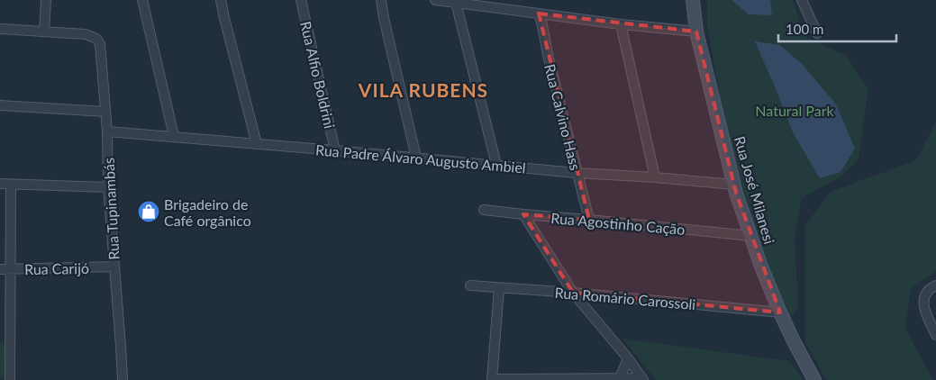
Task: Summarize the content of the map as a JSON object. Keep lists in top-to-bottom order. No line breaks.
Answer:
{"streets":{"street":["Rua Alfio Boldrini","Rua Calvino Hass","Rua Padre Álvaro Augusto Ambiel","Rua José Milanesi","Rua Tupinambás","Rua Agostinho Cação","Rua Carijó","Rua Romário Carossoli"]},"crossings":[["Rua Alfio Boldrini","Rua Padre Álvaro Augusto Ambiel"],["Rua Calvino Hass","Rua Padre Álvaro Augusto Ambiel"],["Rua Calvino Hass","Rua Agostinho Cação"],["Rua Padre Álvaro Augusto Ambiel","Rua José Milanesi"],["Rua Padre Álvaro Augusto Ambiel","Rua Tupinambás"],["Rua José Milanesi","Rua Agostinho Cação"],["Rua José Milanesi","Rua Romário Carossoli"],["Rua Tupinambás","Rua Carijó"]],"districts":["VILA RUBENS"],"parks":["Natural Park"],"places":{"shop":["Brigadeiro de Café orgânico"]},"scale_bar":"100 m"}
